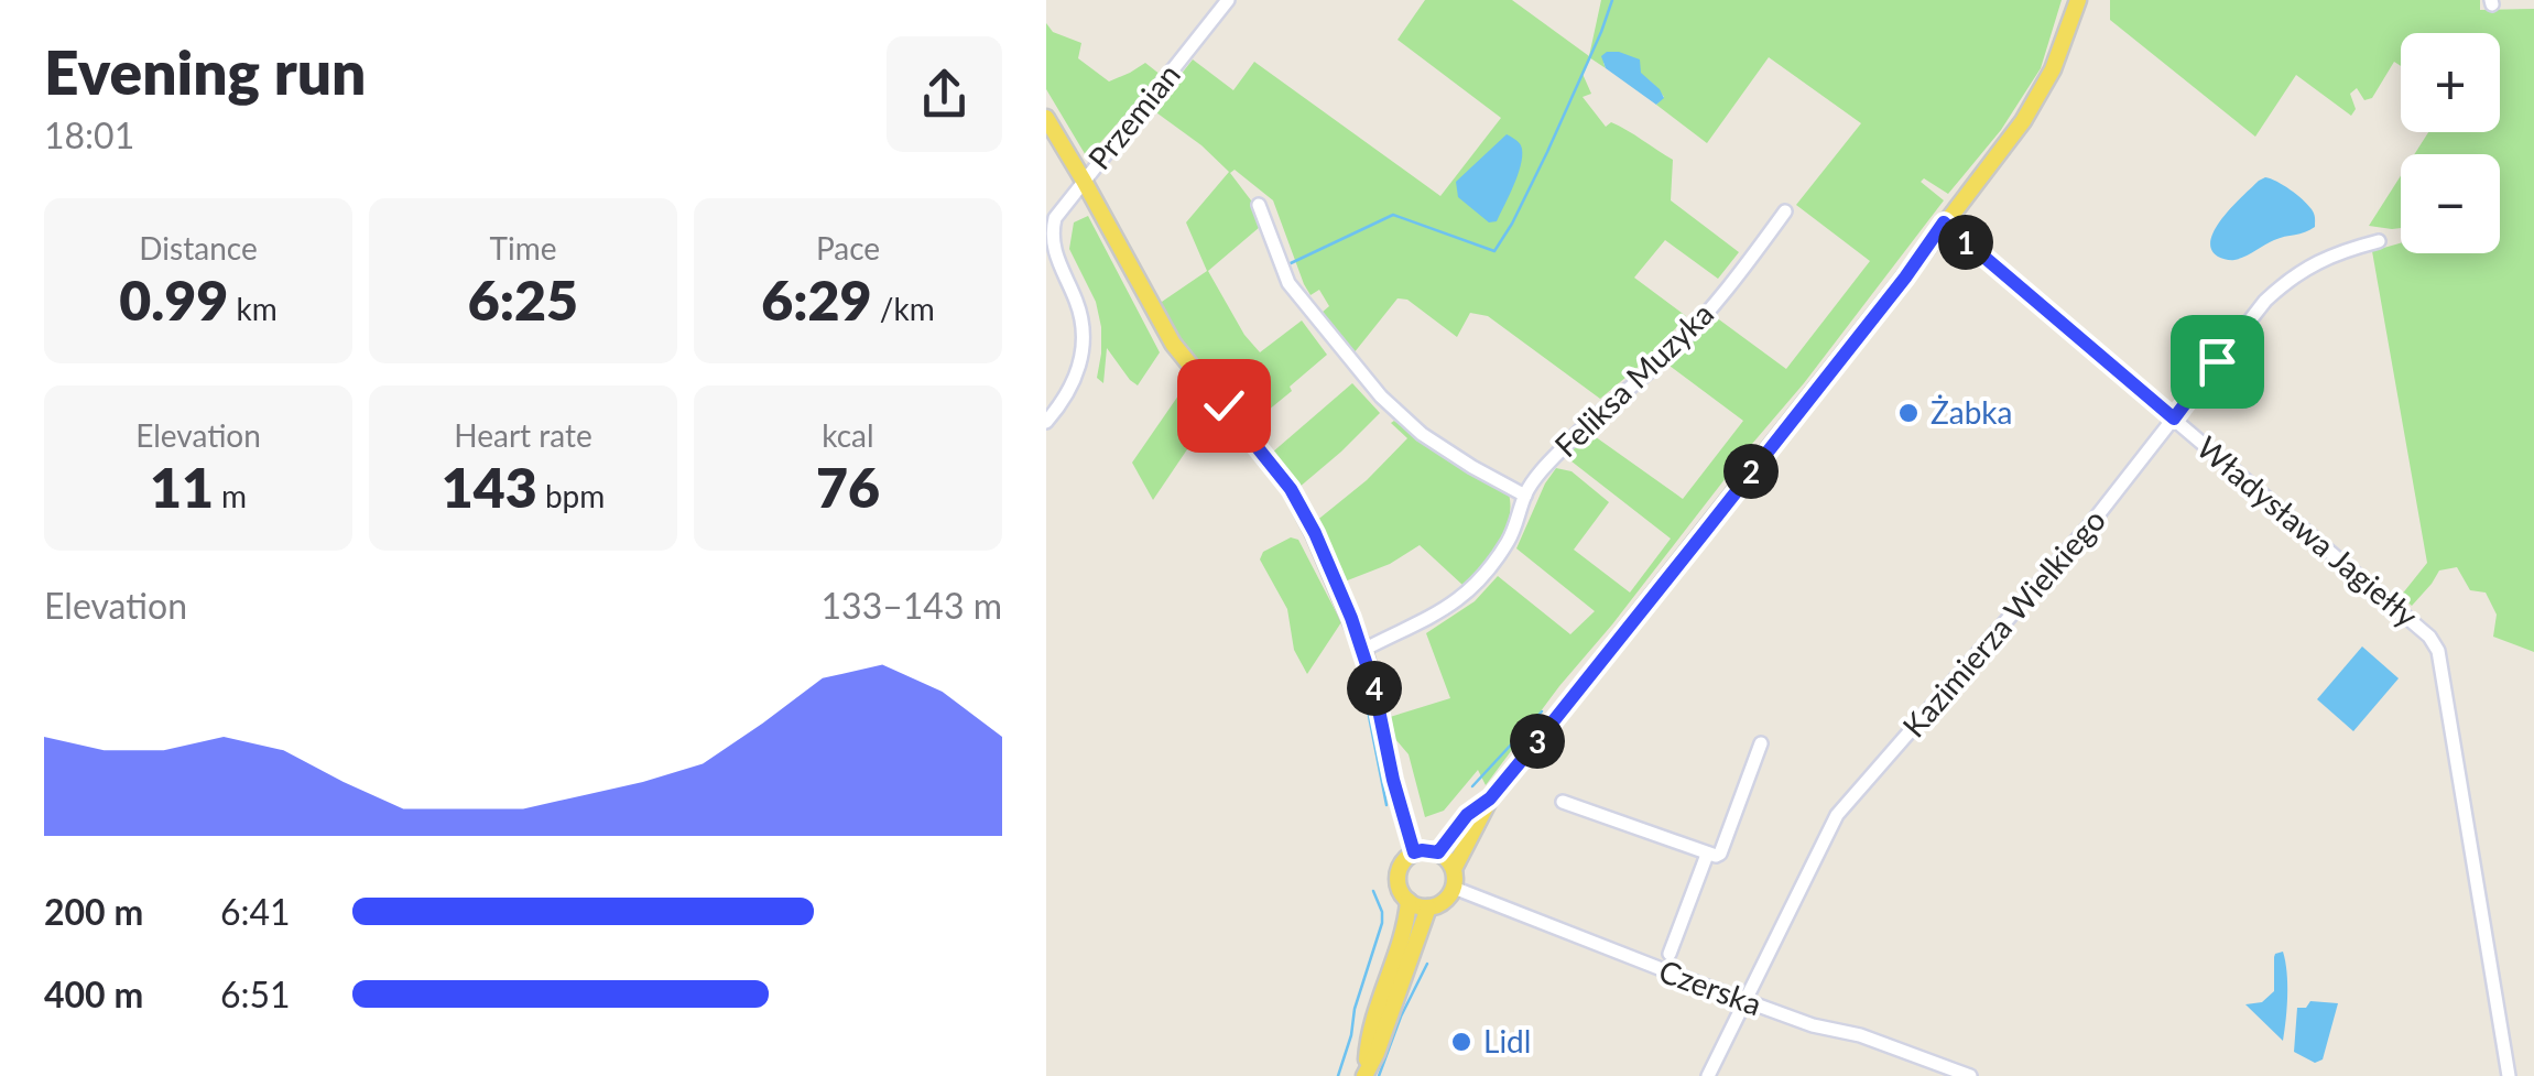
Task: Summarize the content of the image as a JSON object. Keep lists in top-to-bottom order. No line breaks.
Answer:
{"streets":{"street":["Przemian","Feliksa Muzyka","Władysława Jagiełły","Kazimierza Wielkiego","Czerska"]},"crossings":[["Władysława Jagiełły","Kazimierza Wielkiego"],["Kazimierza Wielkiego","Czerska"]],"places":["Żabka","Lidl"],"page":{"heading":["Evening run","18:01"],"map_buttons":["+","−"],"stats":[["Distance","0.99 km"],["Time","6:25"],["Pace","6:29 /km"],["Elevation","11 m"],["Heart rate","143 bpm"],["kcal","76"]],"pins":["1","2","4","3"],"chart":["Elevation","133–143 m"],"list":[{"name":"200 m","note":"6:41"},{"name":"400 m","note":"6:51"}]}}
